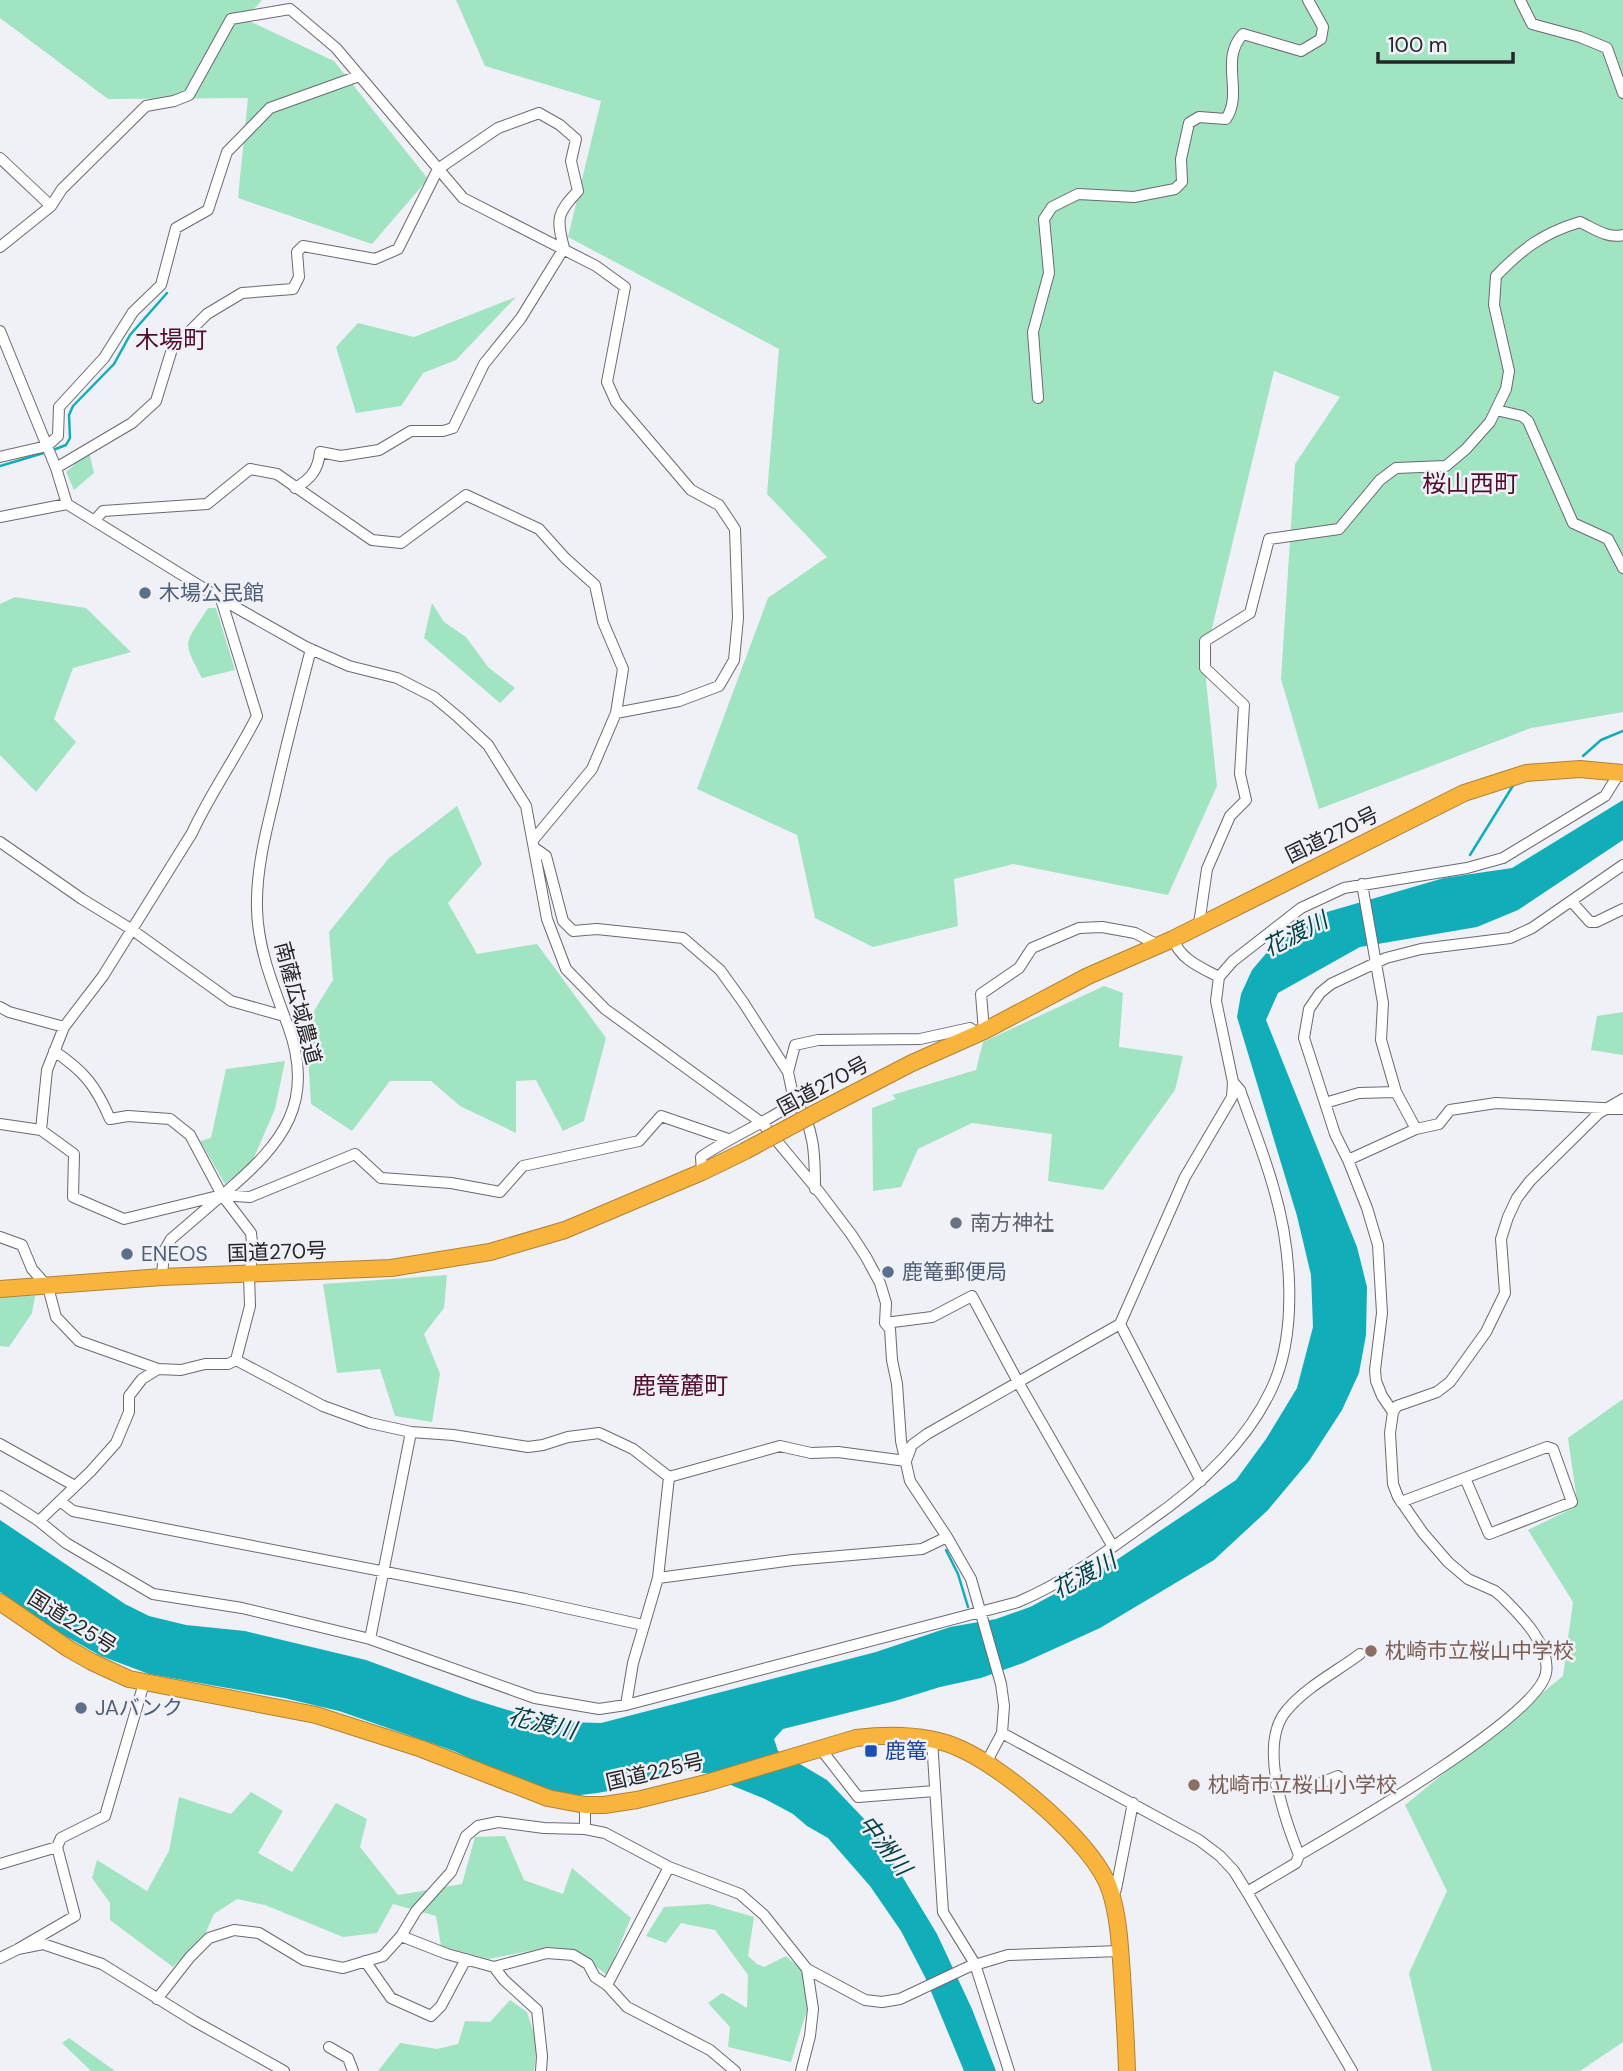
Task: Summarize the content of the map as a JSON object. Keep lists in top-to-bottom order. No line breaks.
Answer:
{"streets":{"highway":["国道270号","国道225号"],"street":["南薩広域農道"]},"crossings":[["国道270号","南薩広域農道"]],"districts":["木場町","桜山西町","鹿篭麓町"],"water":["花渡川","中洲川"],"places":{"other":["木場公民館","南方神社","ENEOS","鹿篭郵便局","枕崎市立桜山中学校","JAバンク","枕崎市立桜山小学校"],"transit":["鹿篭"]},"scale_bar":"100 m"}
